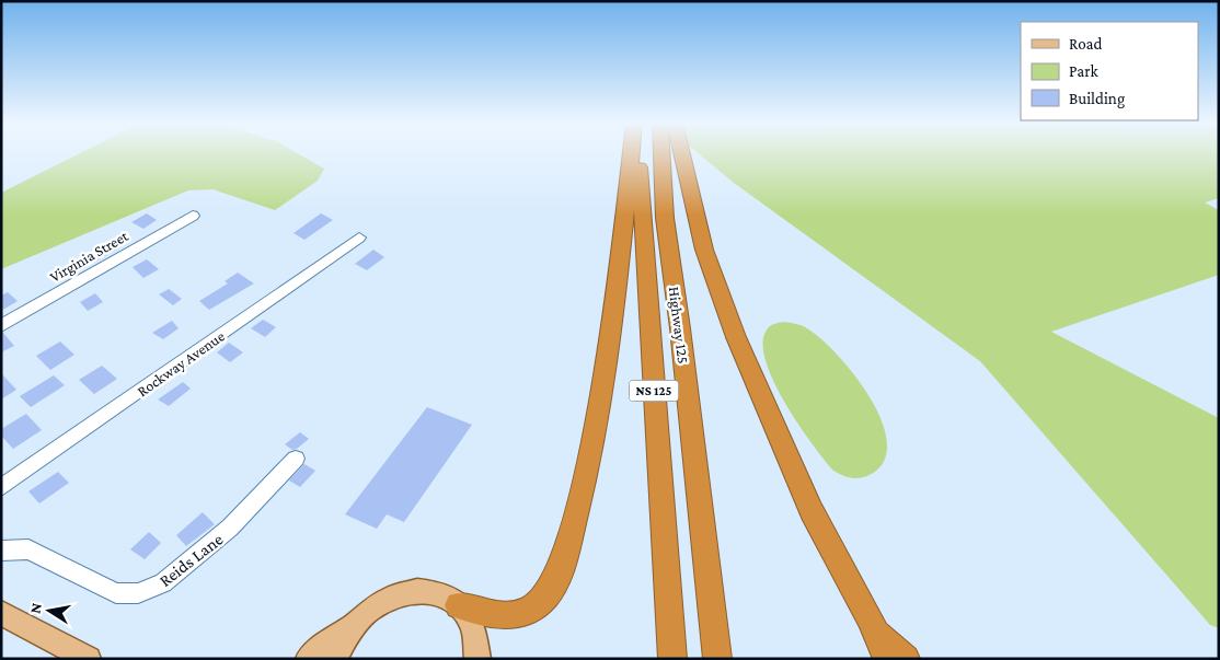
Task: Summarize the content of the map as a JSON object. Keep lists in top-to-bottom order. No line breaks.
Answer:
{"streets":{"highway":["Highway 125","NS 125"],"street":["Virginia Street","Rockway Avenue","Reids Lane"]},"legend":["Road","Park","Building"],"north":"left"}
